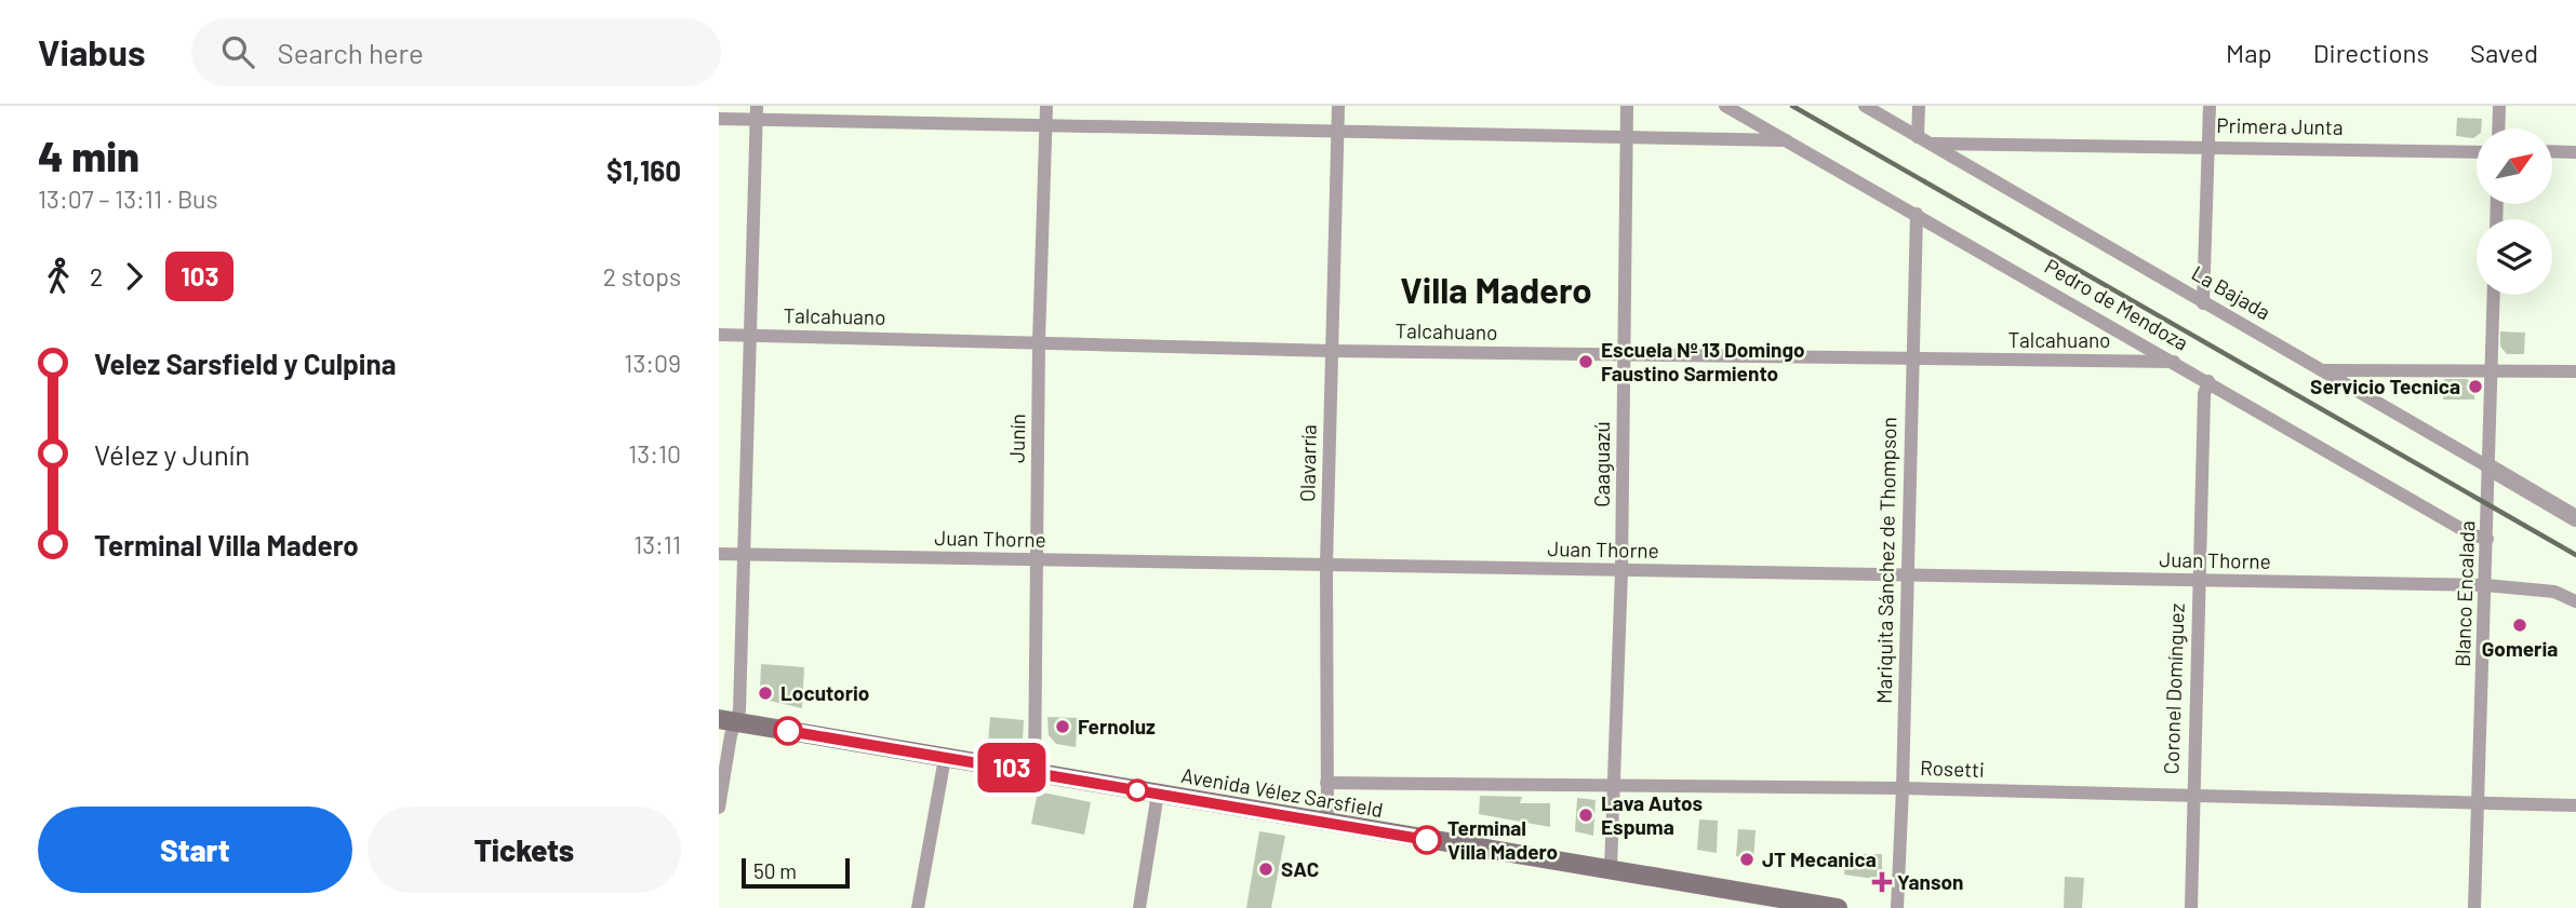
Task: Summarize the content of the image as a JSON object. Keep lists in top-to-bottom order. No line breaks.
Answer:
{"streets":{"main road":["Avenida Vélez Sarsfield"],"street":["Primera Junta","La Bajada","Pedro de Mendoza","Talcahuano","Junín","Olavarría","Caaguazú","Juan Thorne","Mariquita Sánchez de Thompson","Blanco Encalada","Coronel Domínguez","Rosetti"]},"crossings":[["Primera Junta","La Bajada"],["La Bajada","Blanco Encalada"],["Pedro de Mendoza","Talcahuano"],["Pedro de Mendoza","Mariquita Sánchez de Thompson"],["Pedro de Mendoza","Blanco Encalada"],["Pedro de Mendoza","Coronel Domínguez"],["Talcahuano","Junín"],["Talcahuano","Olavarría"],["Talcahuano","Caaguazú"],["Talcahuano","Mariquita Sánchez de Thompson"],["Junín","Juan Thorne"],["Junín","Avenida Vélez Sarsfield"],["Olavarría","Juan Thorne"],["Olavarría","Rosetti"],["Olavarría","Avenida Vélez Sarsfield"],["Caaguazú","Juan Thorne"],["Caaguazú","Rosetti"],["Caaguazú","Avenida Vélez Sarsfield"],["Juan Thorne","Mariquita Sánchez de Thompson"],["Juan Thorne","Blanco Encalada"],["Juan Thorne","Coronel Domínguez"],["Mariquita Sánchez de Thompson","Rosetti"],["Blanco Encalada","Rosetti"],["Coronel Domínguez","Rosetti"]],"districts":["Villa Madero"],"places":{"other":["Escuela Nº 13 Domingo Faustino Sarmiento","Servicio Tecnica","Gomeria","Locutorio","Fernoluz","Lava Autos Espuma","Terminal Villa Madero","JT Mecanica","SAC"],"health":["Yanson"]},"lines":["bus line 103"],"scale_bar":"50 m","north":"top right","page":{"header":"Viabus","search":"Search here","nav":["Map","Directions","Saved"],"heading":["4 min","13:07 – 13:11 · Bus","$1,160"],"on_map":"103","legs":["2","103","2 stops"],"list":[{"name":"Velez Sarsfield y Culpina","value":"13:09"},{"name":"Vélez y Junín","value":"13:10"},{"name":"Terminal Villa Madero","value":"13:11"}],"buttons":["Start","Tickets"],"scale":"50 m"}}
